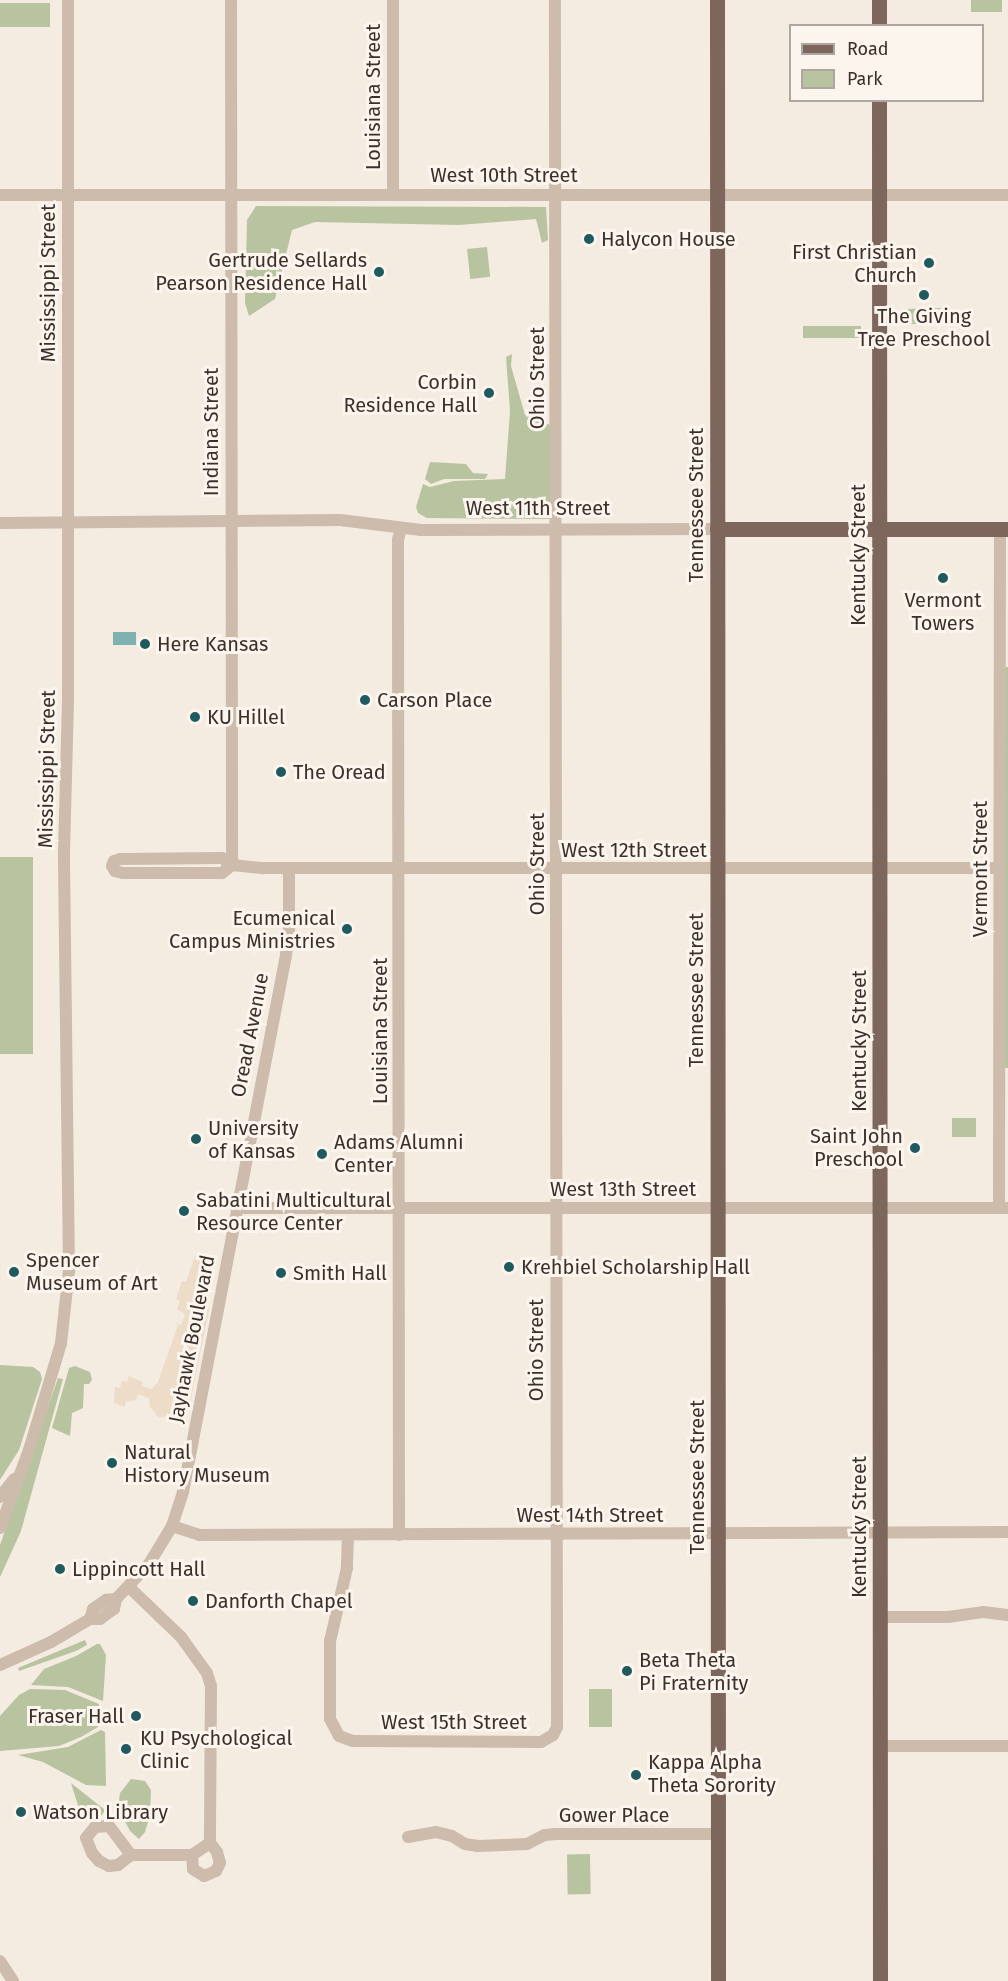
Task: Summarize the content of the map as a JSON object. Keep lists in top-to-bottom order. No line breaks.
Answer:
{"streets":{"main road":["Tennessee Street","West 11th Street","Kentucky Street"],"street":["Louisiana Street","West 10th Street","Mississippi Street","Ohio Street","Indiana Street","West 12th Street","Vermont Street","Oread Avenue","West 13th Street","Jayhawk Boulevard","West 14th Street","West 15th Street","Gower Place"]},"crossings":[["Louisiana Street","West 10th Street"],["Louisiana Street","West 11th Street"],["Louisiana Street","West 12th Street"],["Louisiana Street","West 13th Street"],["Louisiana Street","West 14th Street"],["West 10th Street","Mississippi Street"],["West 10th Street","Ohio Street"],["West 10th Street","Indiana Street"],["West 10th Street","Tennessee Street"],["West 10th Street","Kentucky Street"],["Mississippi Street","West 11th Street"],["Ohio Street","West 11th Street"],["Ohio Street","West 12th Street"],["Ohio Street","West 13th Street"],["Ohio Street","West 14th Street"],["Ohio Street","West 15th Street"],["Indiana Street","West 11th Street"],["Indiana Street","West 12th Street"],["Tennessee Street","West 11th Street"],["Tennessee Street","West 12th Street"],["Tennessee Street","West 13th Street"],["Tennessee Street","West 14th Street"],["Tennessee Street","Gower Place"],["West 11th Street","Kentucky Street"],["West 11th Street","Vermont Street"],["Kentucky Street","West 12th Street"],["Kentucky Street","West 13th Street"],["Kentucky Street","West 14th Street"],["West 12th Street","Vermont Street"],["West 12th Street","Oread Avenue"],["Vermont Street","West 13th Street"],["Oread Avenue","West 13th Street"],["Oread Avenue","Jayhawk Boulevard"],["West 13th Street","Jayhawk Boulevard"],["Jayhawk Boulevard","West 14th Street"],["West 14th Street","West 15th Street"]],"places":["Halycon House","First Christian Church","Gertrude Sellards Pearson Residence Hall","The Giving Tree Preschool","Corbin Residence Hall","Vermont Towers","Here Kansas","Carson Place","KU Hillel","The Oread","Ecumenical Campus Ministries","University of Kansas","Saint John Preschool","Adams Alumni Center","Sabatini Multicultural Resource Center","Krehbiel Scholarship Hall","Spencer Museum of Art","Smith Hall","Natural History Museum","Lippincott Hall","Danforth Chapel","Beta Theta Pi Fraternity","Fraser Hall","KU Psychological Clinic","Kappa Alpha Theta Sorority","Watson Library"],"legend":["Road","Park"]}
